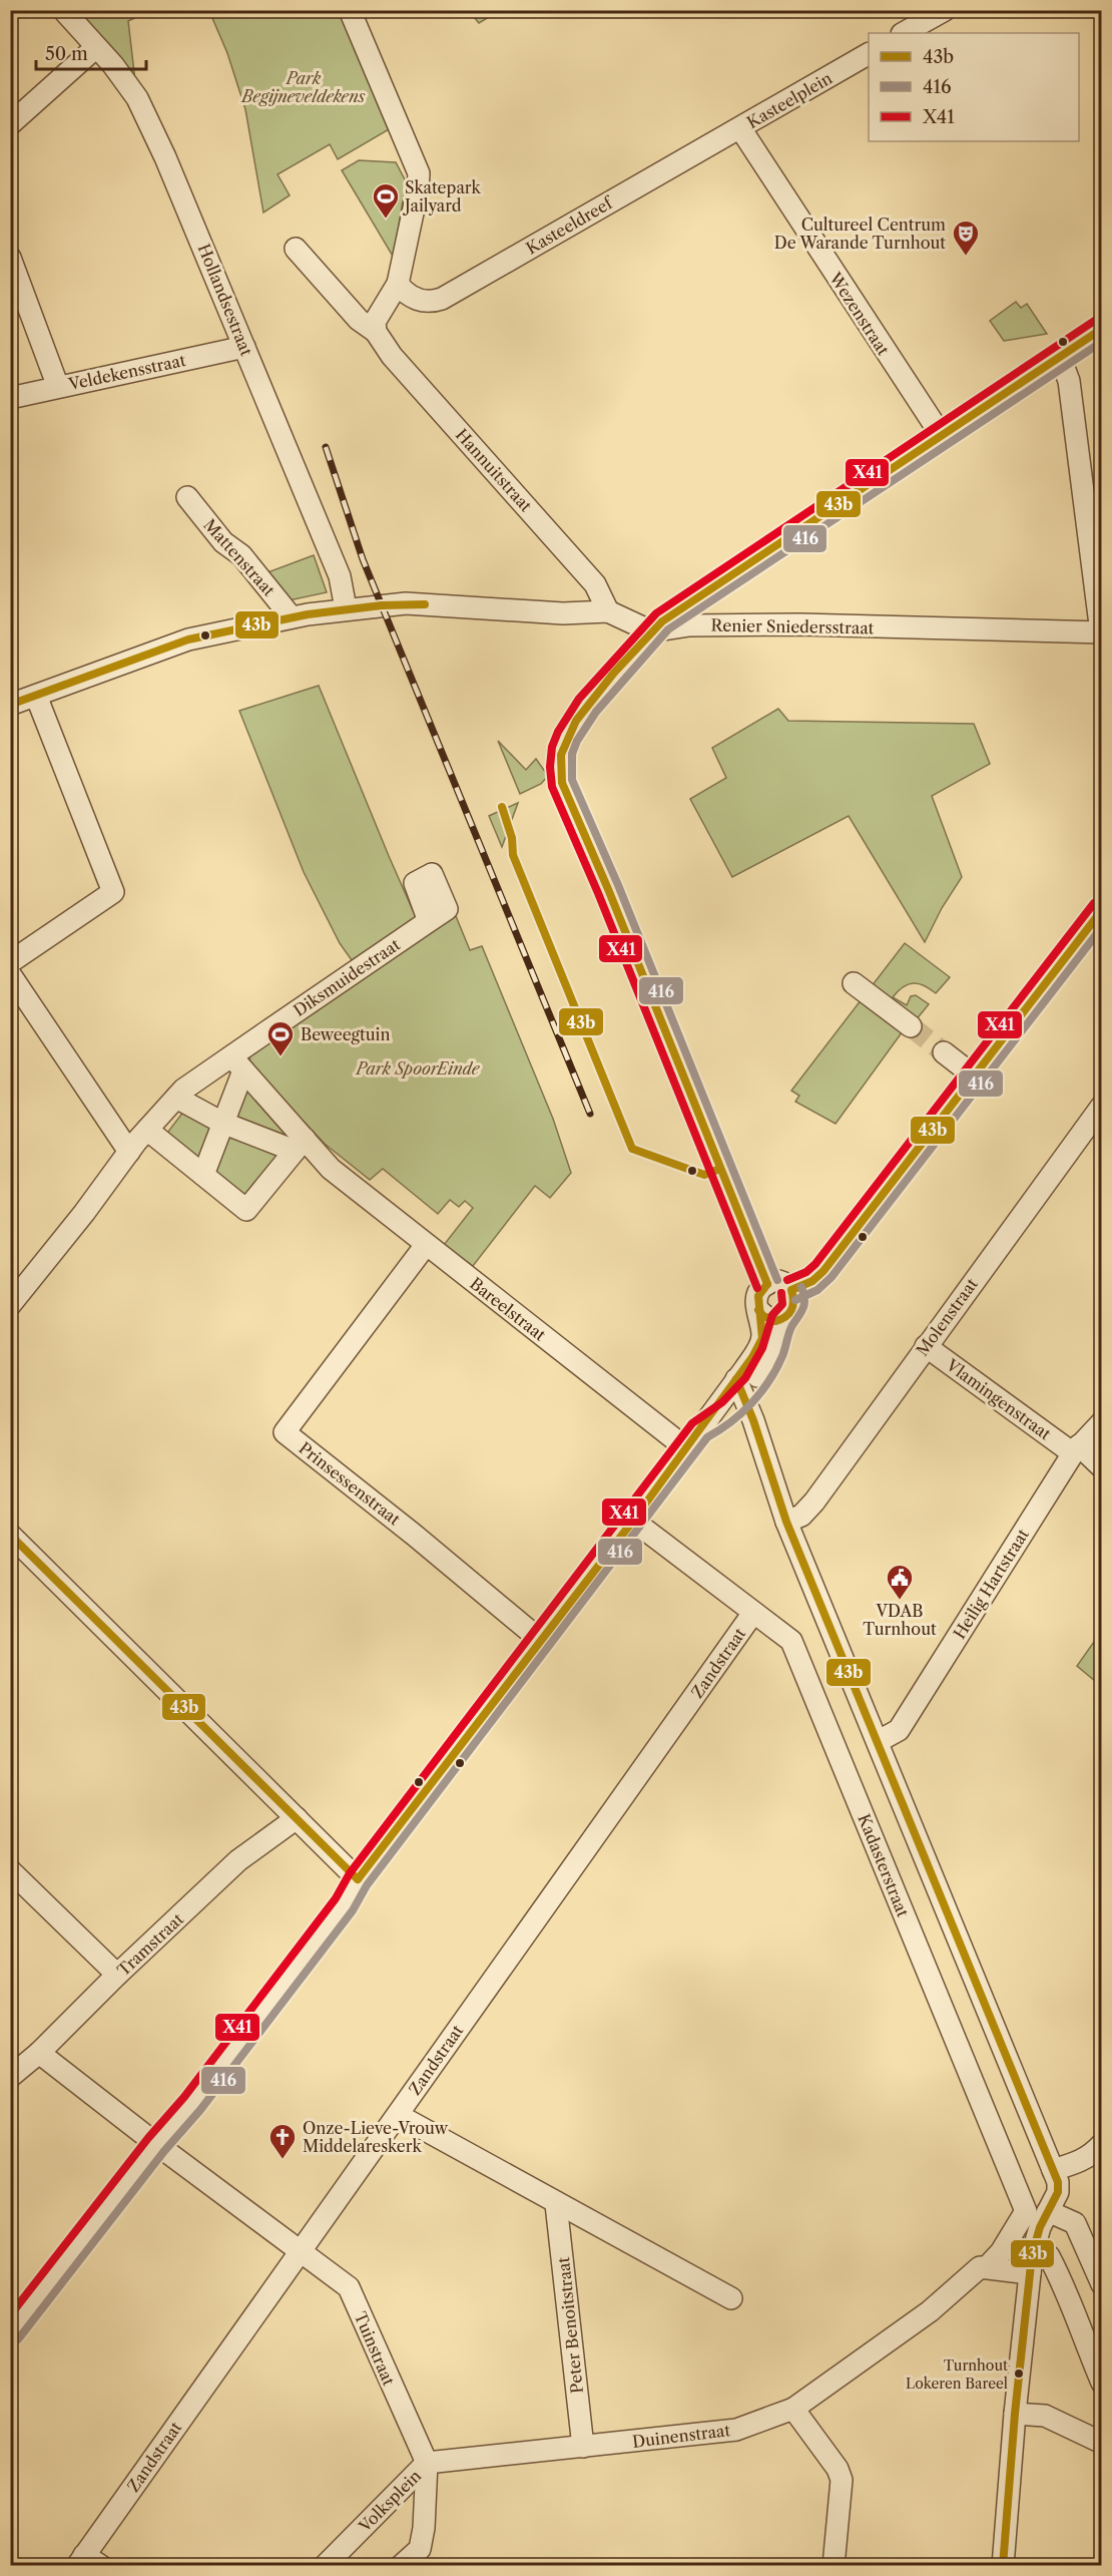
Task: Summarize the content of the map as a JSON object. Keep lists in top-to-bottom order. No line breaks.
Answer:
{"streets":{"street":["Kasteelplein","Kasteeldreef","Hollandsestraat","Wezenstraat","Veldekensstraat","Hannuitstraat","Mattenstraat","Renier Sniedersstraat","Diksmuidestraat","Bareelstraat","Molenstraat","Vlamingenstraat","Prinsessenstraat","Heilig Hartstraat","Zandstraat","Kadasterstraat","Tramstraat","Peter Benoitstraat","Tuinstraat","Duinenstraat","Volksplein"]},"crossings":[["Kasteelplein","Kasteeldreef"],["Kasteelplein","Wezenstraat"],["Kasteeldreef","Wezenstraat"],["Hollandsestraat","Veldekensstraat"],["Diksmuidestraat","Bareelstraat"],["Bareelstraat","Prinsessenstraat"],["Molenstraat","Vlamingenstraat"],["Vlamingenstraat","Heilig Hartstraat"],["Zandstraat","Kadasterstraat"],["Zandstraat","Tuinstraat"],["Kadasterstraat","Duinenstraat"],["Tramstraat","Tuinstraat"],["Peter Benoitstraat","Duinenstraat"],["Tuinstraat","Duinenstraat"],["Tuinstraat","Volksplein"],["Duinenstraat","Volksplein"]],"parks":["Park Begijneveldekens","Park SpoorEinde"],"places":{"sports":["Skatepark Jailyard","Beweegtuin"],"theatre":["Cultureel Centrum De Warande Turnhout"],"public building":["VDAB Turnhout"],"church":["Onze-Lieve-Vrouw Middelareskerk"],"other":["Turnhout Lokeren Bareel"]},"lines":["transit line X41","transit line 43b","transit line 416"],"legend":["43b","416","X41"],"scale_bar":"50 m"}
